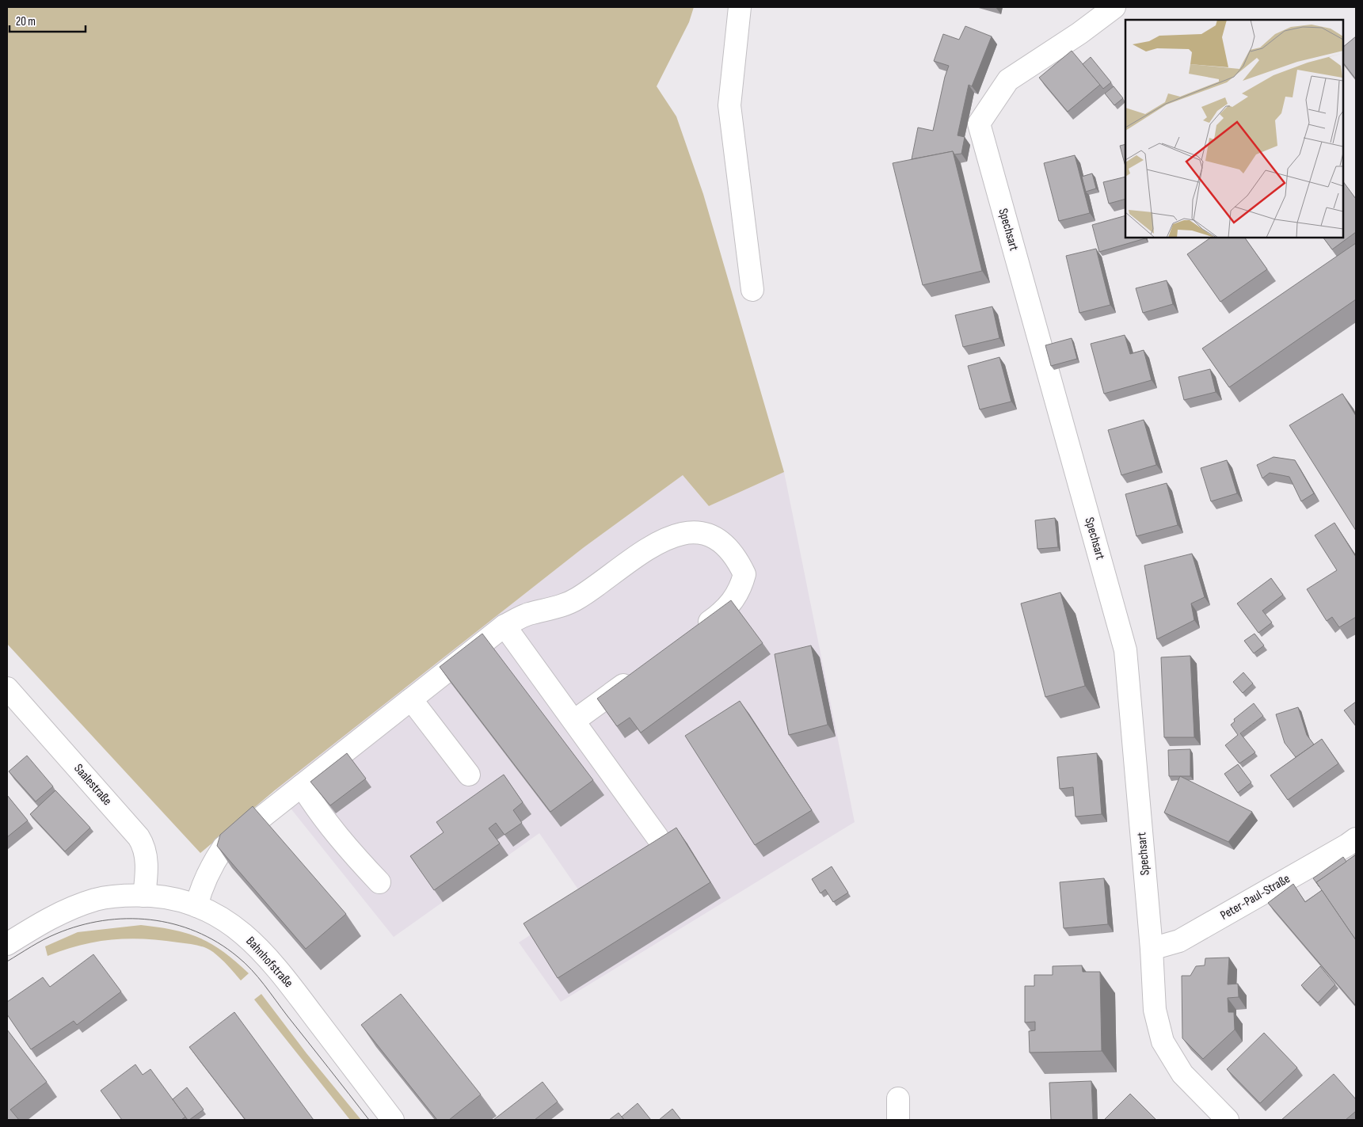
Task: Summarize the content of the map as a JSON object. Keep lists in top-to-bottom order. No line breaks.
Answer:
{"streets":{"street":["Spechsart","Saalestraße","Peter-Paul-Straße","Bahnhofstraße"]},"crossings":[["Spechsart","Peter-Paul-Straße"],["Saalestraße","Bahnhofstraße"]],"scale_bar":"20 m"}
